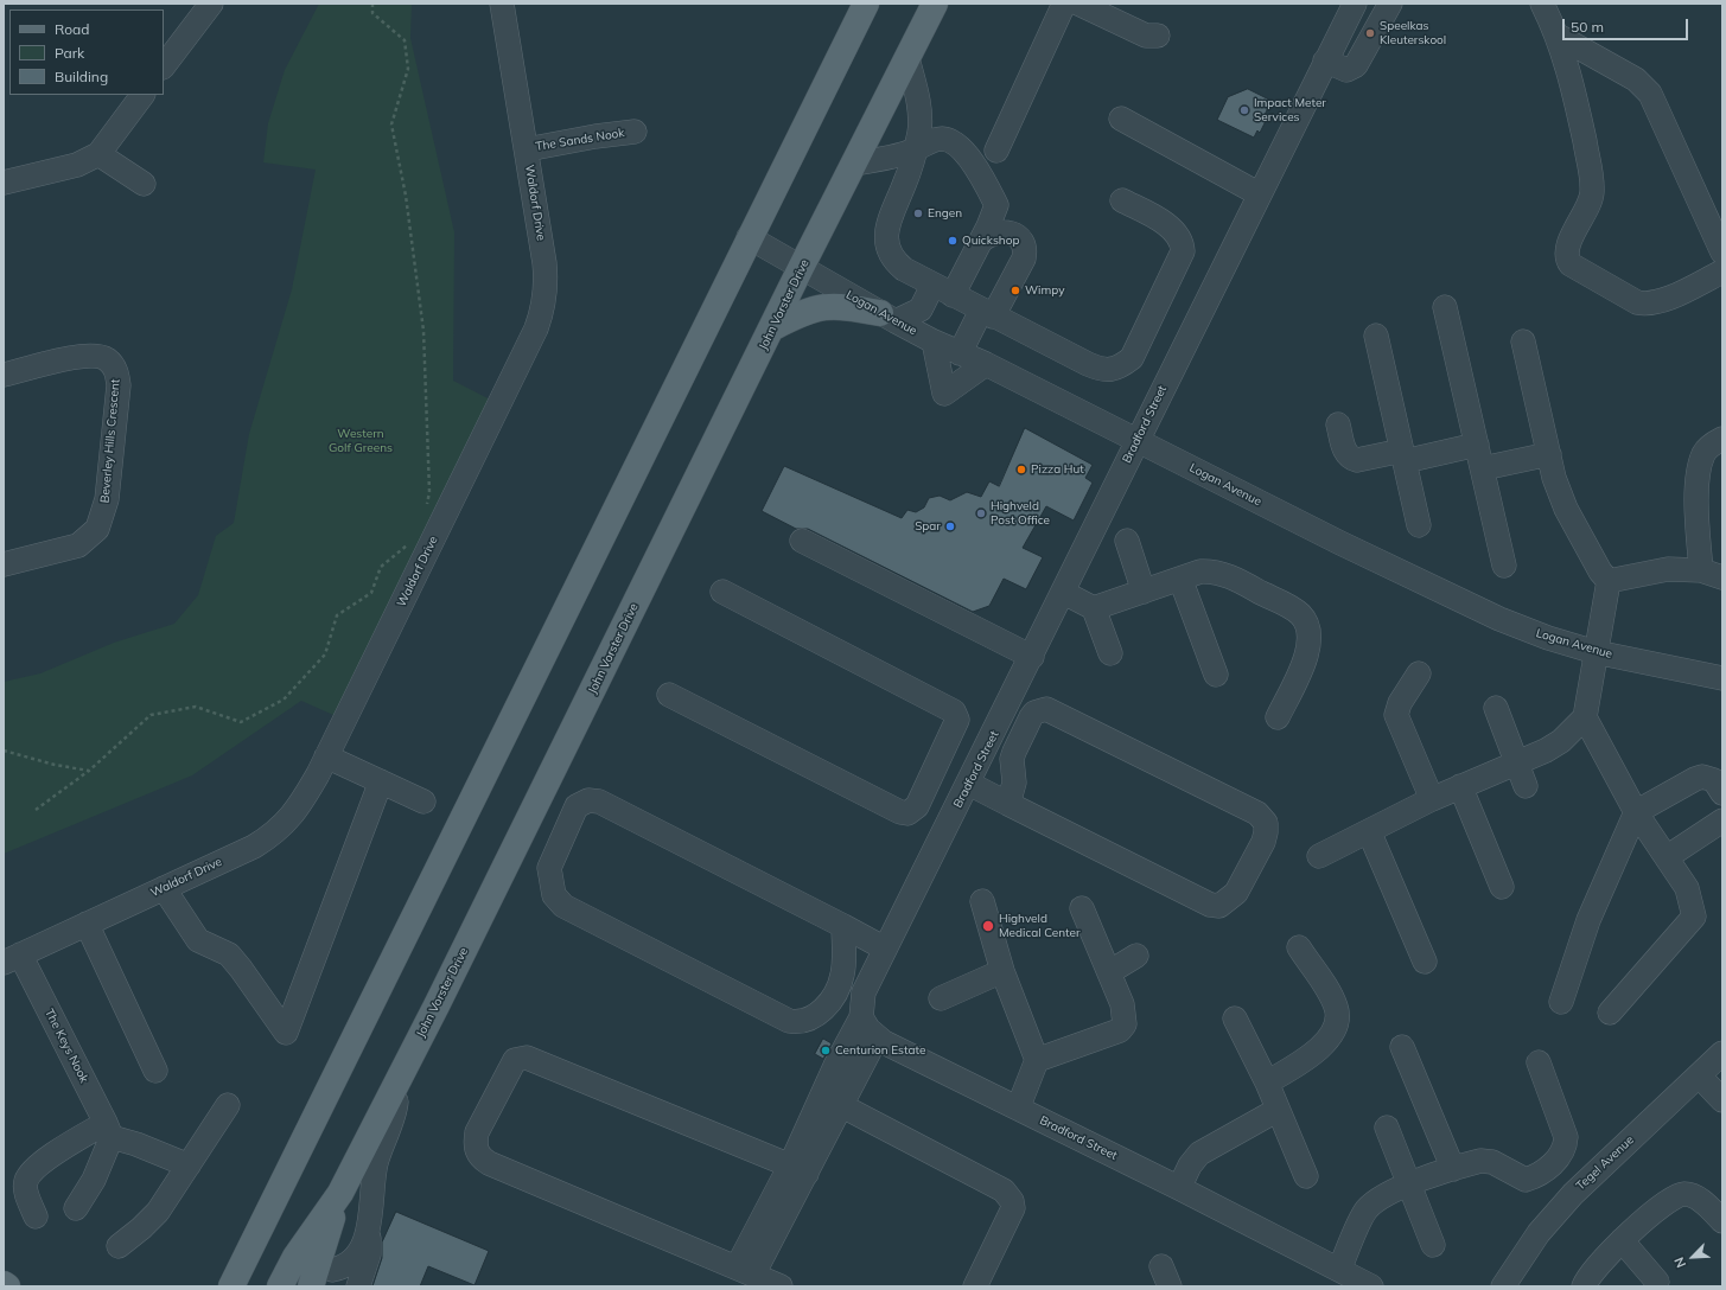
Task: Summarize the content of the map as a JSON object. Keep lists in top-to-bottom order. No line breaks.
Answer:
{"streets":{"main road":["John Vorster Drive"],"street":["The Sands Nook","Waldorf Drive","Logan Avenue","Bradford Street","Beverley Hills Crescent","The Keys Nook","Tegel Avenue"]},"crossings":[["The Sands Nook","Waldorf Drive"],["Waldorf Drive","The Keys Nook"],["John Vorster Drive","Logan Avenue"],["Logan Avenue","Bradford Street"]],"parks":["Western Golf Greens"],"places":["Speelkas Kleuterskool","Impact Meter Services","Engen","Quickshop","Wimpy","Pizza Hut","Highveld Post Office","Spar","Highveld Medical Center","Centurion Estate"],"legend":["Road","Park","Building"],"scale_bar":"50 m","north":"bottom left"}
